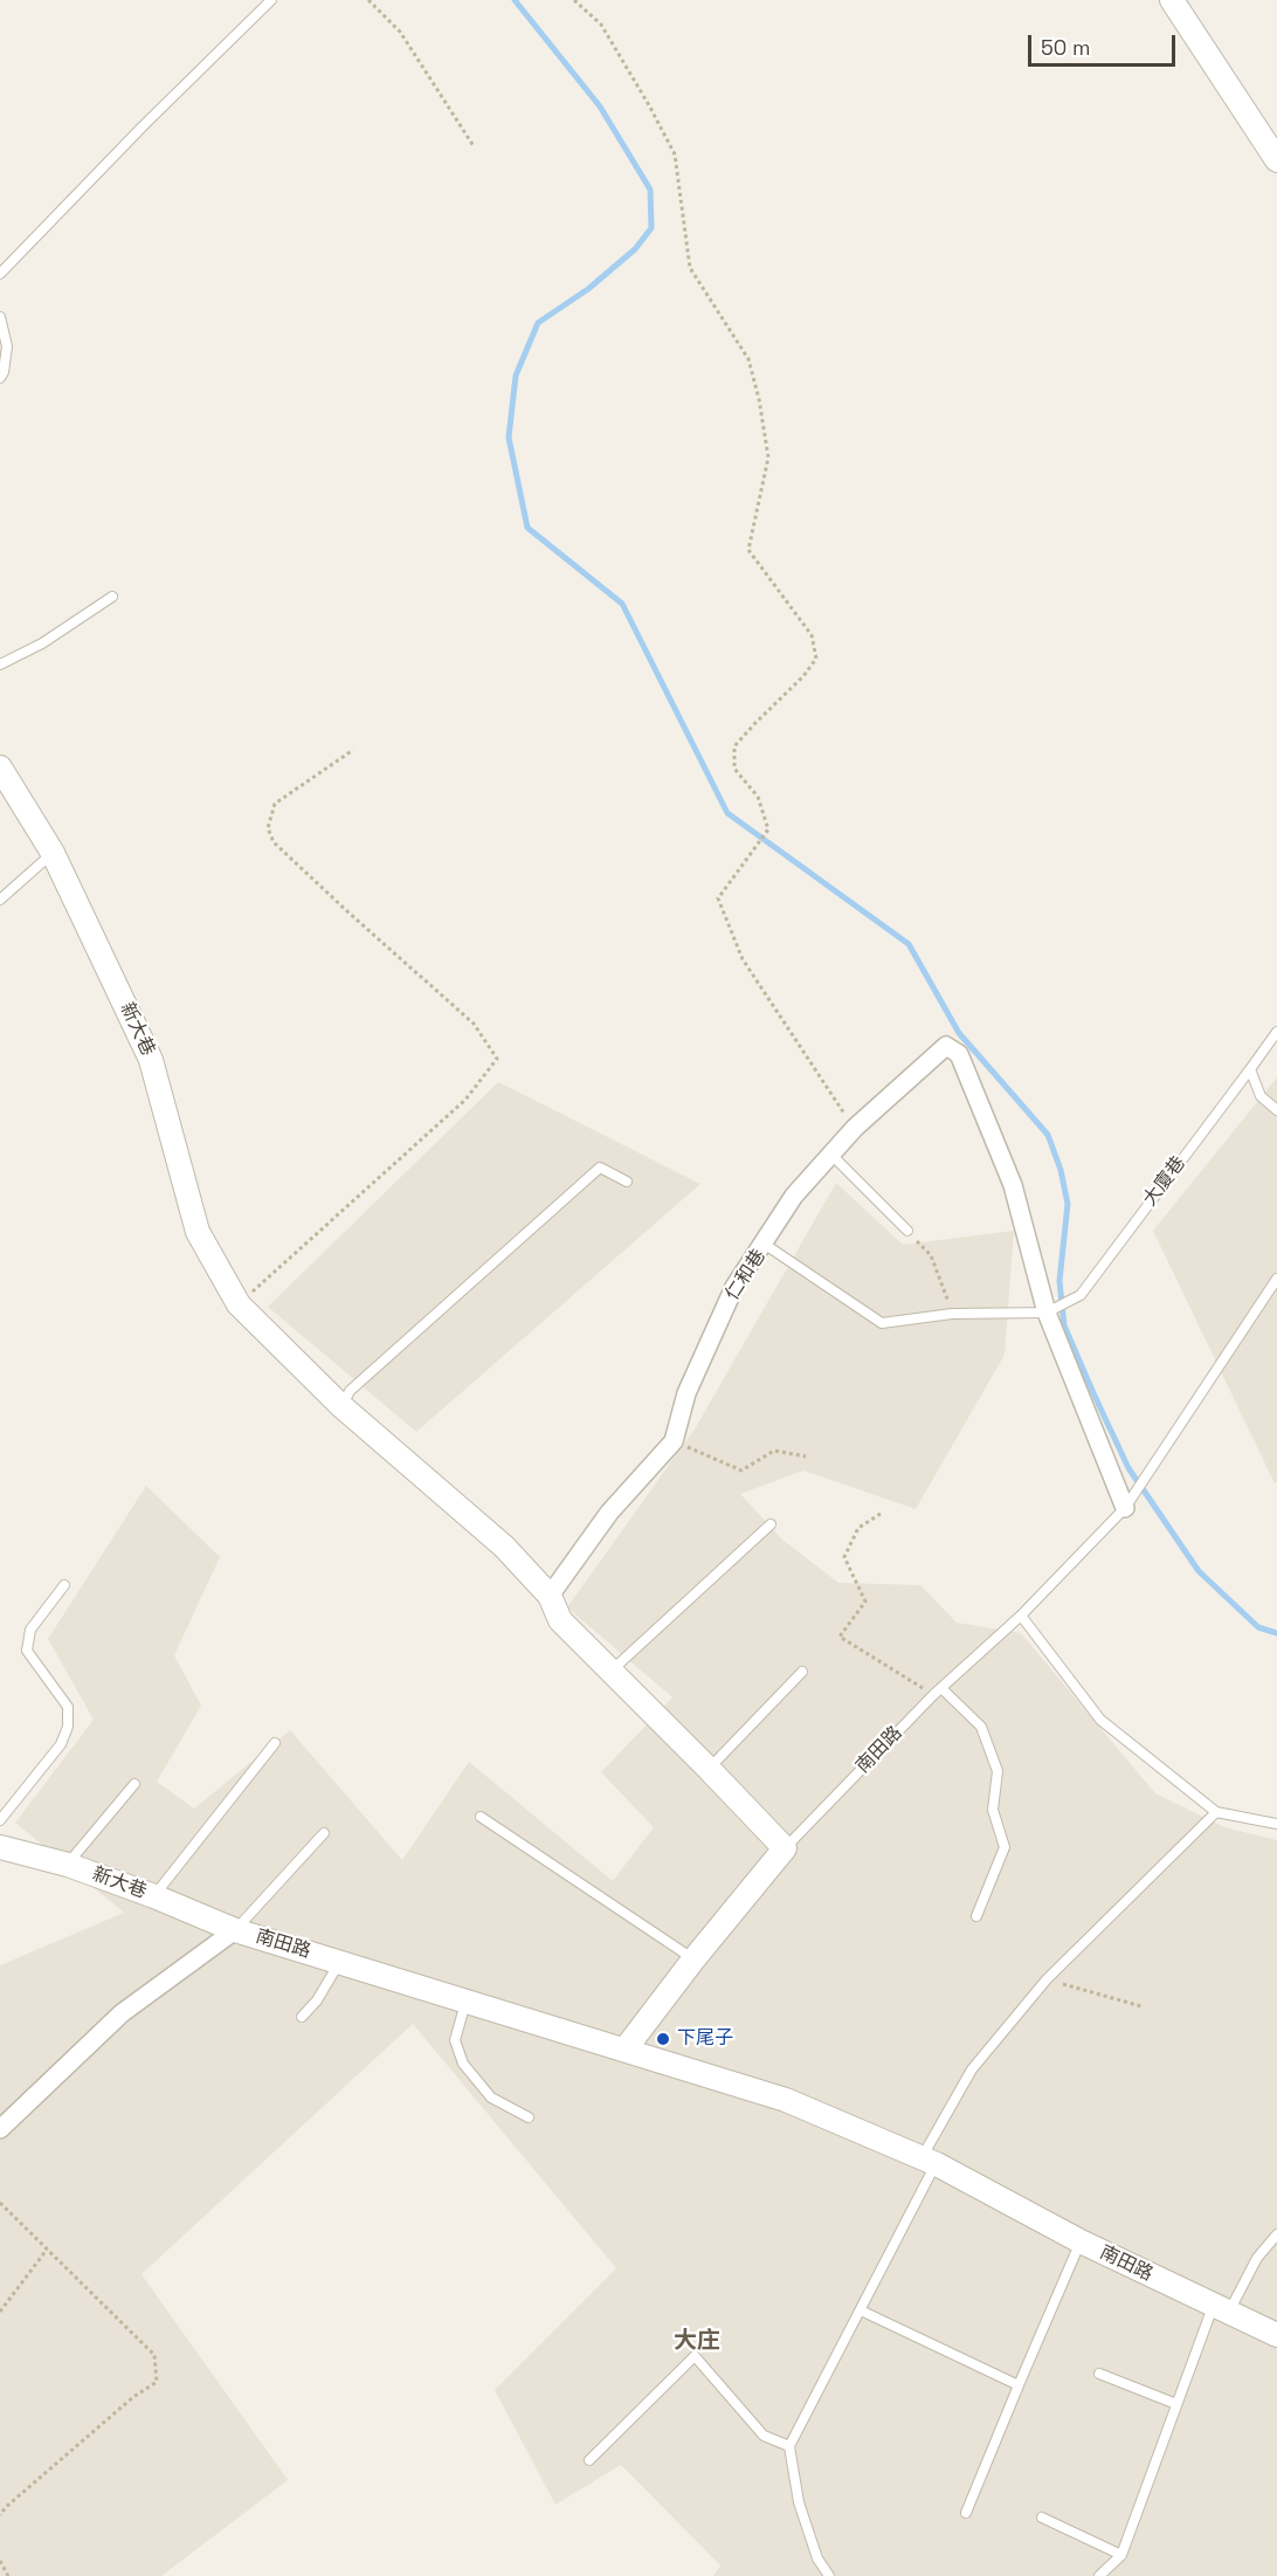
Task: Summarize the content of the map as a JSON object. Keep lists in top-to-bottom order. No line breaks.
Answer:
{"streets":{"street":["新大巷","仁和巷","南田路"],"lane":["大廈巷"]},"crossings":[["新大巷","南田路"],["大廈巷","仁和巷"]],"districts":["大庄"],"places":["下尾子"],"scale_bar":"50 m"}
